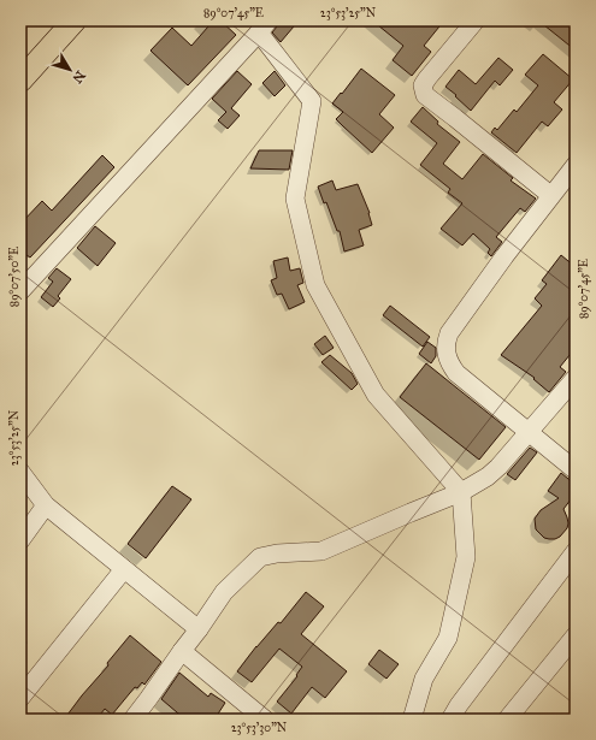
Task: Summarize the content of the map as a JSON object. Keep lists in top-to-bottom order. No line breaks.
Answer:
{"north":"bottom right","coordinates":["89°07'45\"E","23°53'25\"N","89°07'50\"E","23°53'30\"N"]}
